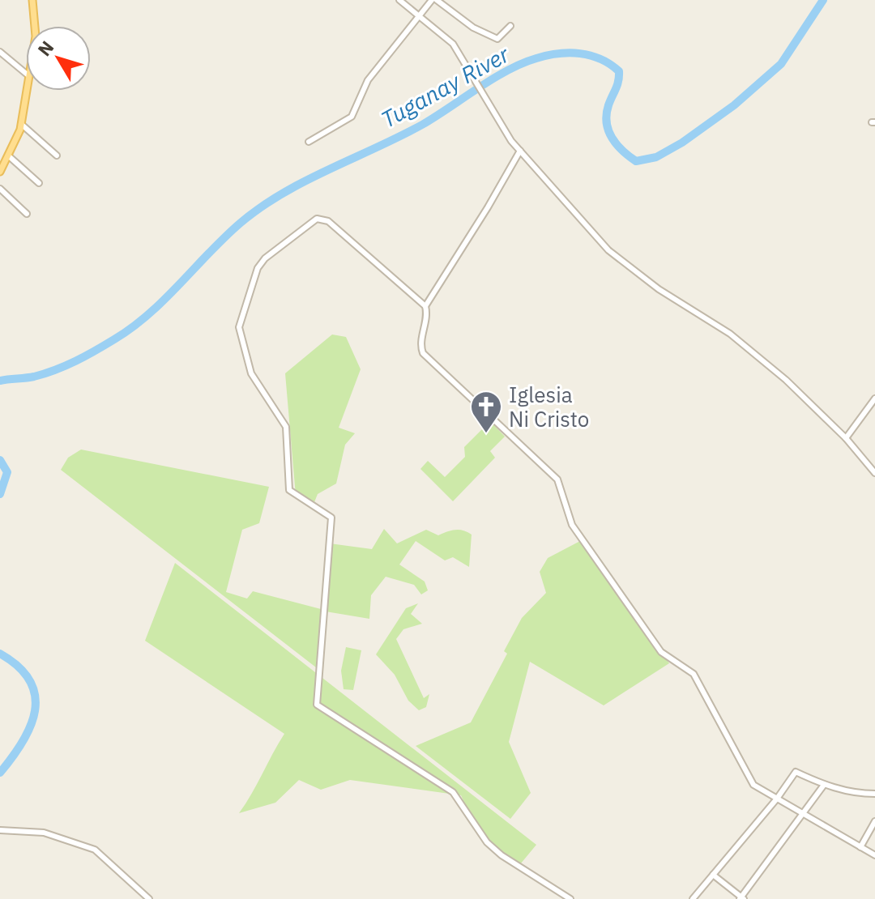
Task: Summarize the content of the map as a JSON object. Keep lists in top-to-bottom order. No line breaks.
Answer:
{"water":["Tuganay River"],"places":{"church":["Iglesia Ni Cristo"]},"north":"top left"}
